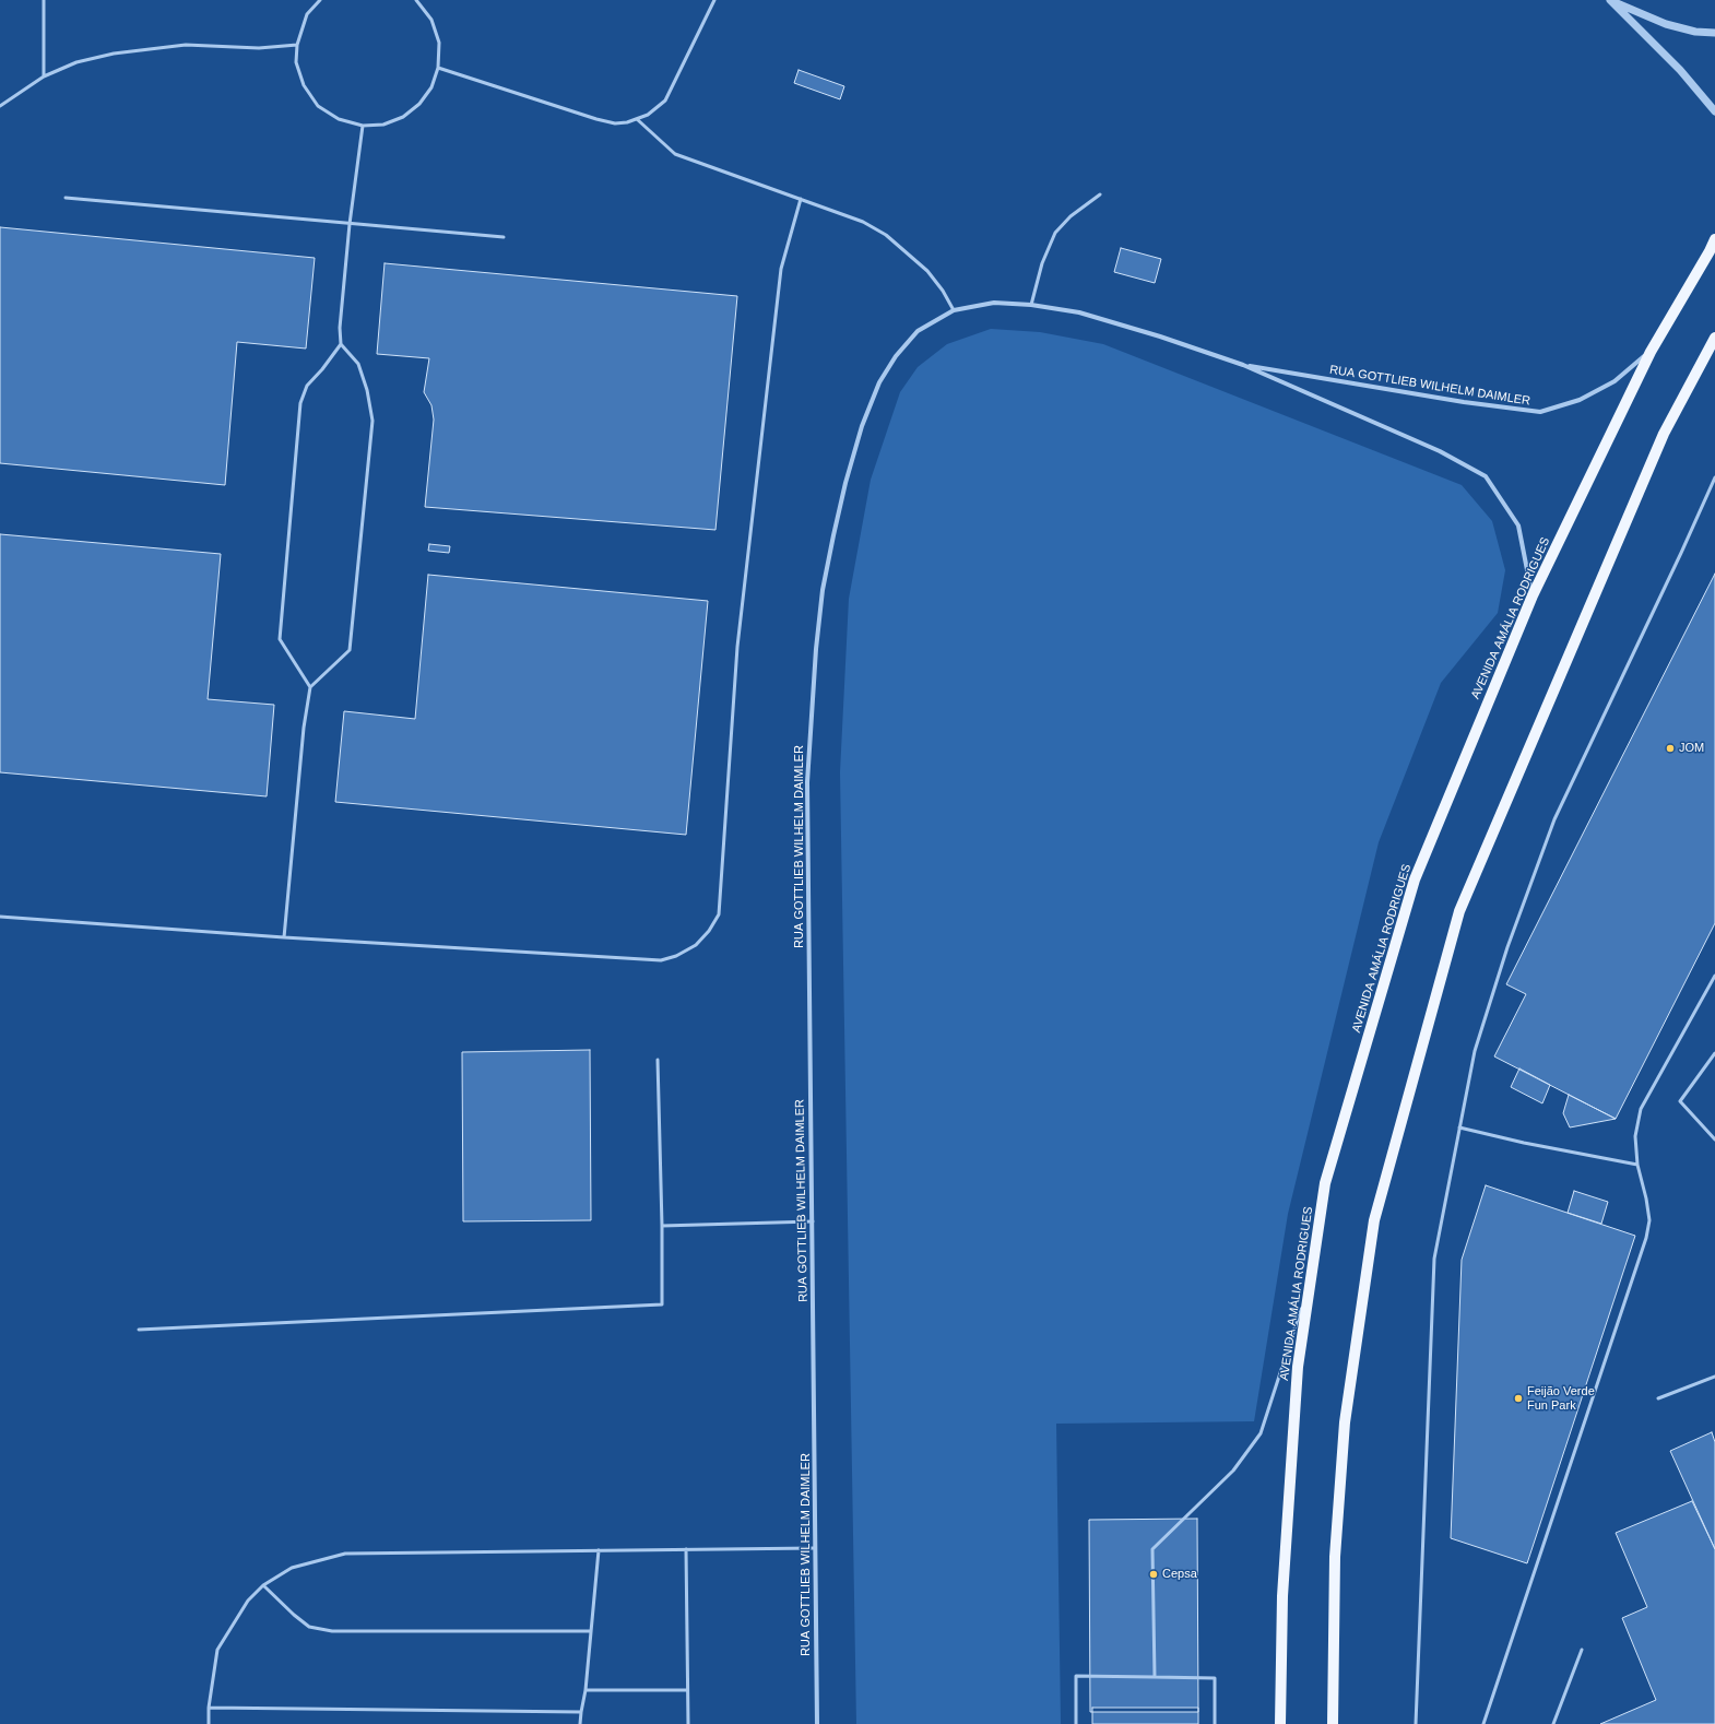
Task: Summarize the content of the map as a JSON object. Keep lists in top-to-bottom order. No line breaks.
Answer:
{"streets":{"main road":["AVENIDA AMÁLIA RODRIGUES"],"street":["RUA GOTTLIEB WILHELM DAIMLER"]},"crossings":[["RUA GOTTLIEB WILHELM DAIMLER","AVENIDA AMÁLIA RODRIGUES"]],"places":["JOM","Feijão Verde Fun Park","Cepsa"]}
